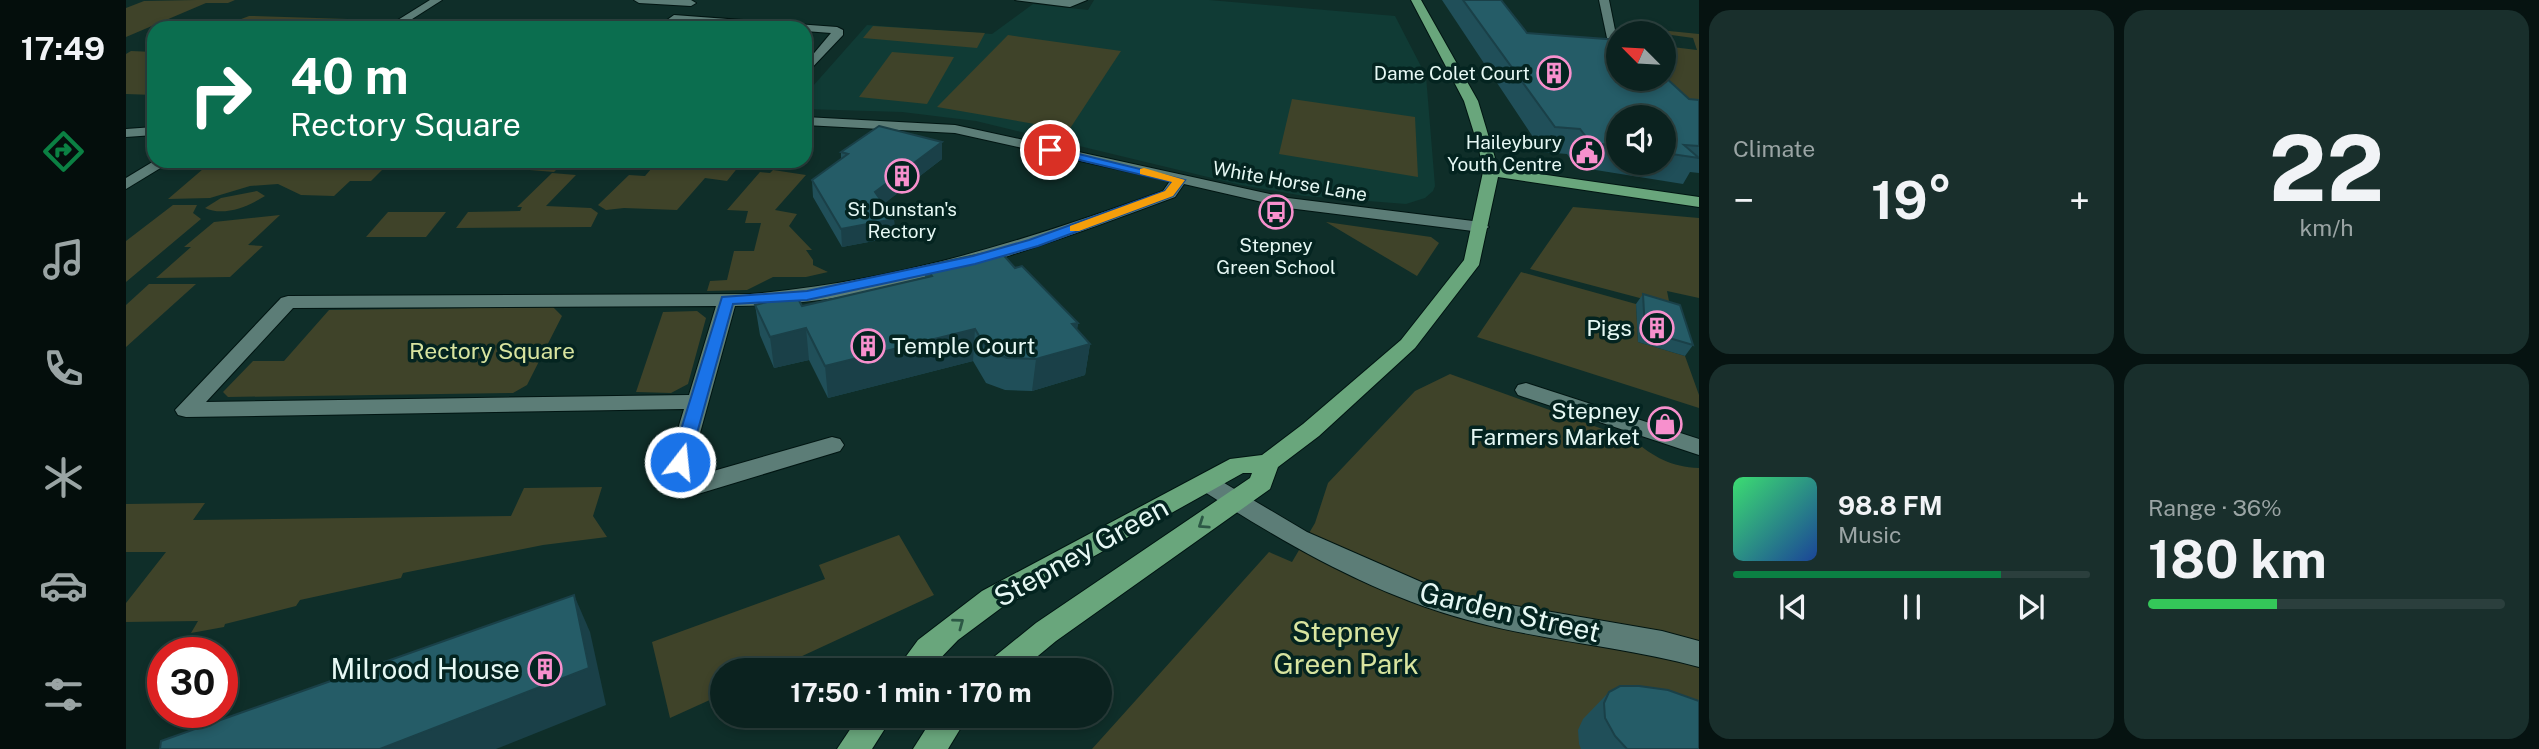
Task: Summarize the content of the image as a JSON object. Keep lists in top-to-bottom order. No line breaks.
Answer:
{"streets":{"main road":["Stepney Green"],"street":["White Horse Lane","Garden Street"]},"crossings":[["White Horse Lane","Stepney Green"],["Stepney Green","Garden Street"]],"parks":["Rectory Square","Stepney Green Park"],"places":{"building":["Dame Colet Court","St Dunstan's Rectory","Pigs","Temple Court","Milrood House"],"public building":["Haileybury Youth Centre"],"bus stop":["Stepney Green School"],"shop":["Stepney Farmers Market"]},"north":"top left","page":{"tabs":"17:49","tile":["Climate",["22","km/h"],["Range · 36%","180 km"]],"turn":["40 m","Rectory Square"],"heat":["−","19°","+"],"song":["98.8 FM","Music"],"limit":"30","trip":"17:50 · 1 min · 170 m"}}
